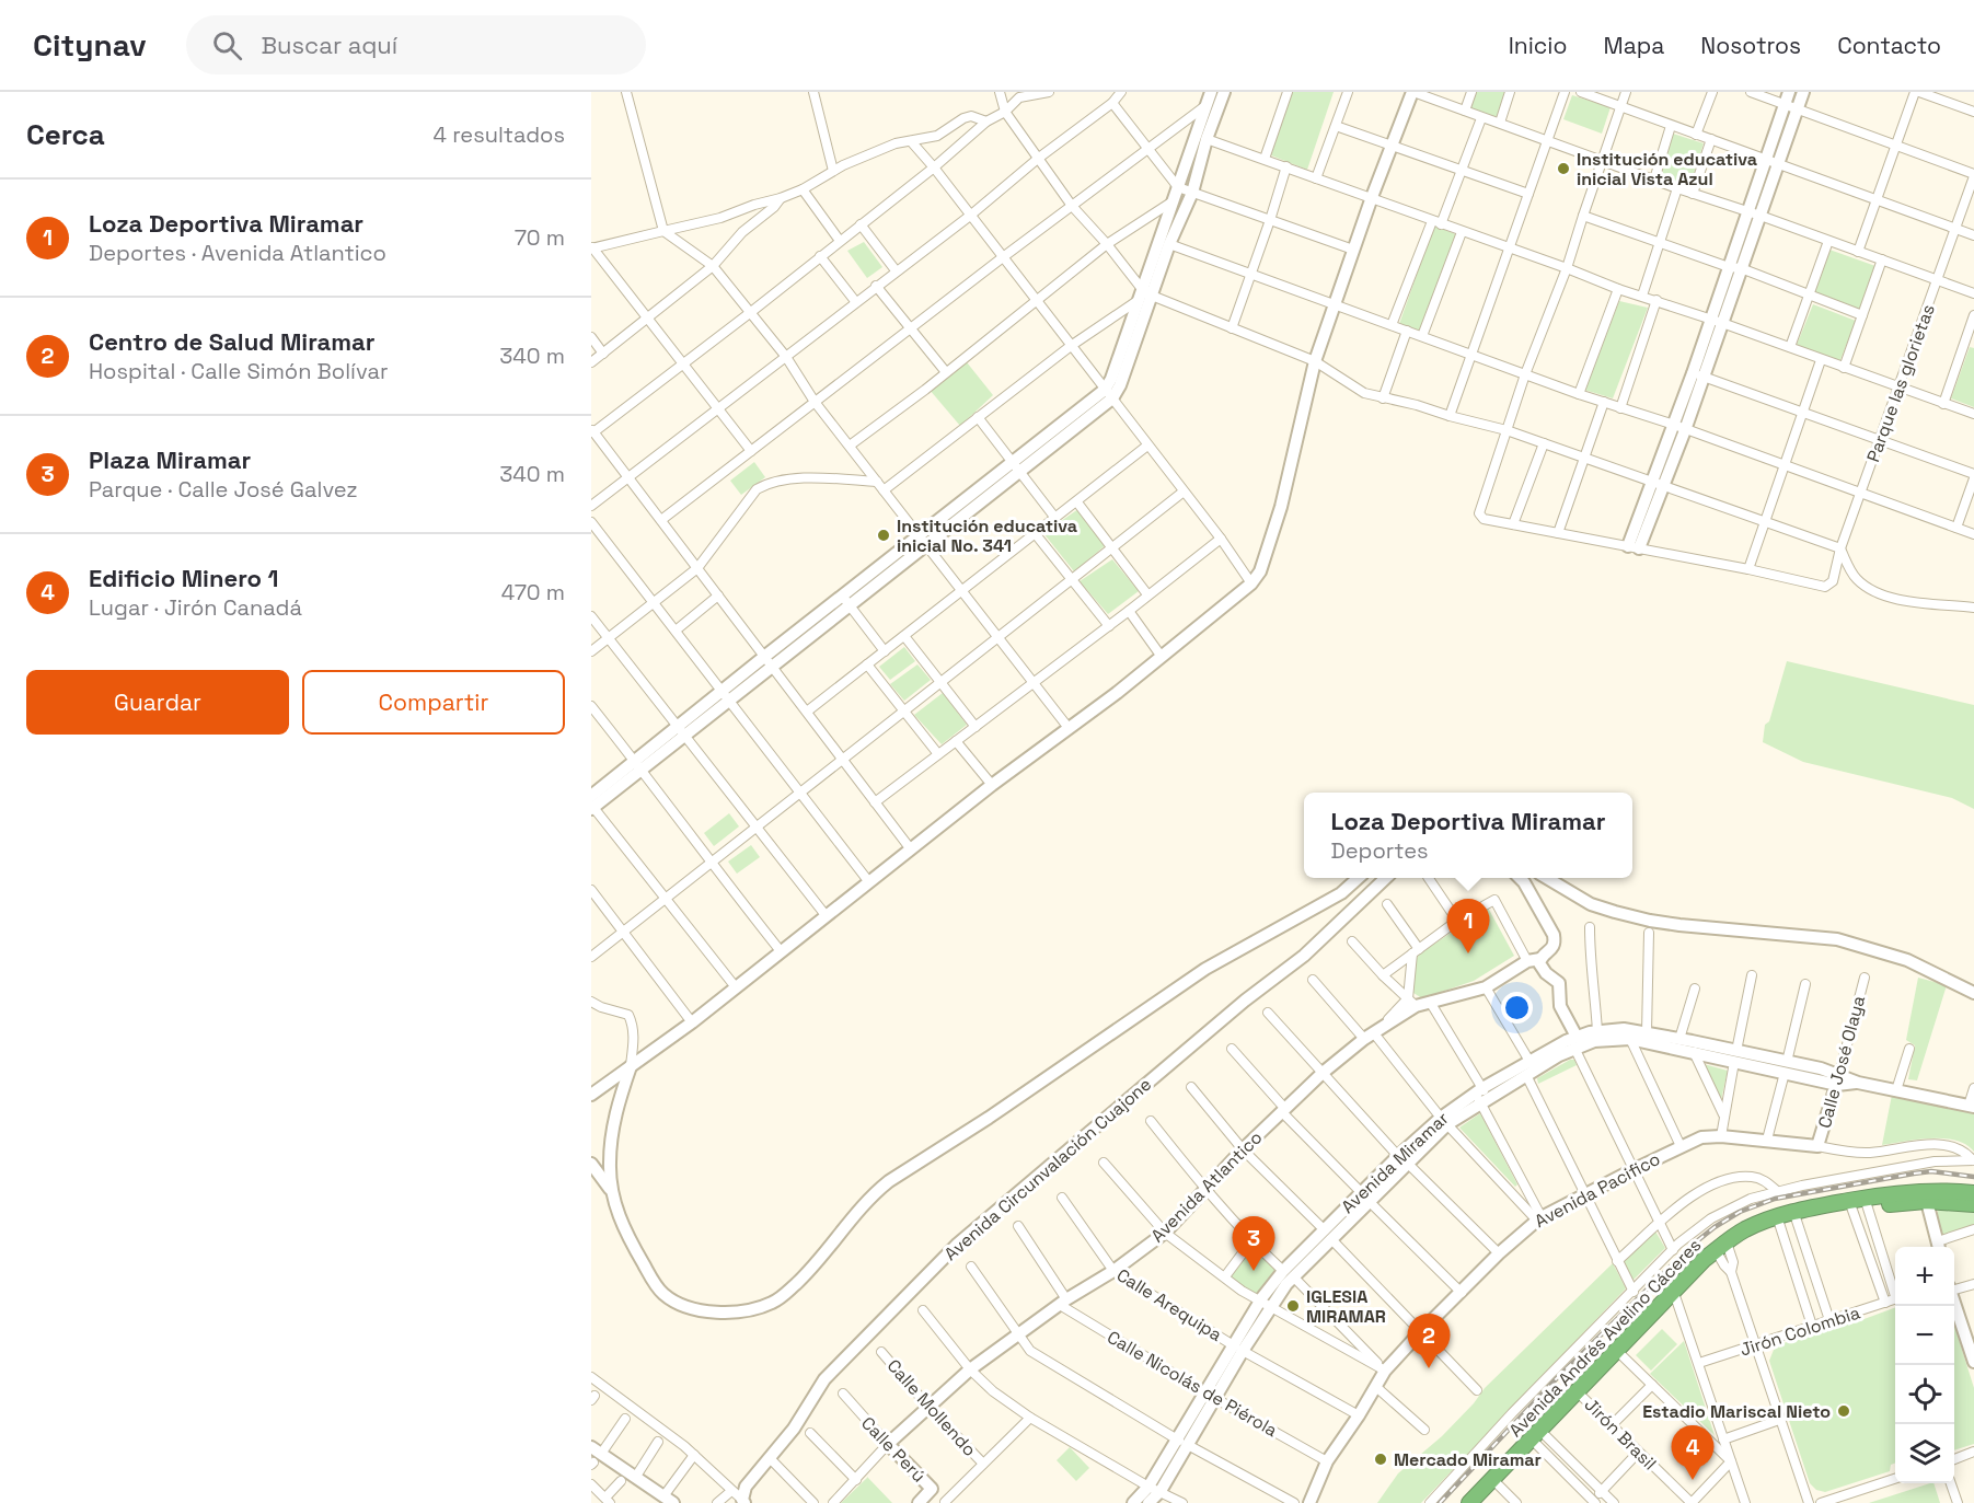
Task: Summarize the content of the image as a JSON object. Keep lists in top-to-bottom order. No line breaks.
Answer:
{"streets":{"highway":["Avenida Andrés Avelino Cáceres"],"main road":["Calle José Olaya","Avenida Miramar","Avenida Circunvalación Cuajone","Avenida Atlantico","Avenida Pacifico","Calle Perú"],"street":["Parque las glorietas","Calle Arequipa","Jirón Colombia","Calle Nicolás de Piérola","Calle Mollendo","Jirón Brasil"]},"crossings":[["Calle José Olaya","Avenida Miramar"],["Calle José Olaya","Avenida Pacifico"],["Avenida Miramar","Calle Arequipa"],["Avenida Miramar","Calle Nicolás de Piérola"],["Avenida Atlantico","Calle Arequipa"],["Avenida Atlantico","Calle Nicolás de Piérola"],["Avenida Atlantico","Calle Mollendo"],["Avenida Atlantico","Calle Perú"],["Avenida Pacifico","Calle Arequipa"],["Avenida Pacifico","Calle Nicolás de Piérola"],["Avenida Andrés Avelino Cáceres","Jirón Brasil"]],"places":["Institución educativa inicial Vista Azul","Institución educativa inicial No. 341","IGLESIA MIRAMAR","Estadio Mariscal Nieto","Mercado Miramar"],"page":{"header":"Citynav","search":"Buscar aquí","nav":["Inicio","Mapa","Nosotros","Contacto"],"heading":["Cerca","4 resultados"],"list":[{"mark":"1","name":"Loza Deportiva Miramar","note":"Deportes · Avenida Atlantico","value":"70 m"},{"mark":"2","name":"Centro de Salud Miramar","note":"Hospital · Calle Simón Bolívar","value":"340 m"},{"mark":"3","name":"Plaza Miramar","note":"Parque · Calle José Galvez","value":"340 m"},{"mark":"4","name":"Edificio Minero 1","note":"Lugar · Jirón Canadá","value":"470 m"}],"buttons":["Guardar","Compartir"],"popup":["Loza Deportiva Miramar","Deportes"],"pins":["1","3","2","4"],"map_buttons":["+","−"]}}
